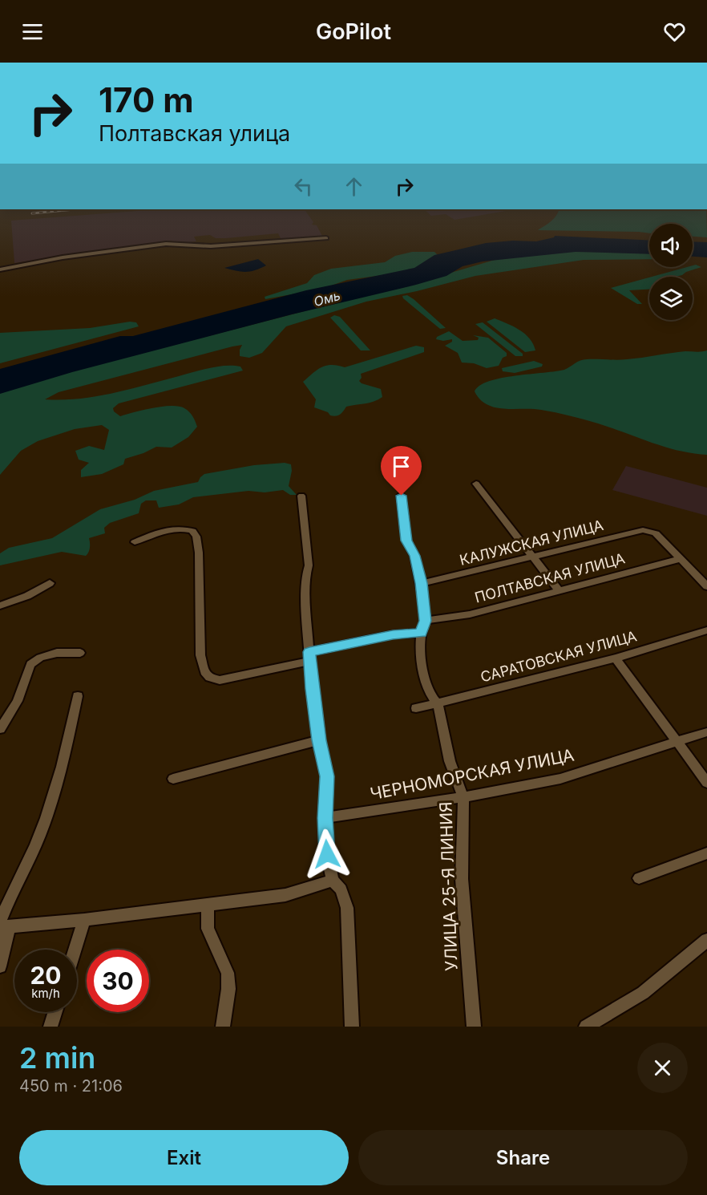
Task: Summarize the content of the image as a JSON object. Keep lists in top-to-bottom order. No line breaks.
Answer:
{"streets":{"street":["КАЛУЖСКАЯ УЛИЦА","ПОЛТАВСКАЯ УЛИЦА","САРАТОВСКАЯ УЛИЦА","ЧЕРНОМОРСКАЯ УЛИЦА","УЛИЦА 25-Я ЛИНИЯ"]},"crossings":[["КАЛУЖСКАЯ УЛИЦА","ПОЛТАВСКАЯ УЛИЦА"],["КАЛУЖСКАЯ УЛИЦА","УЛИЦА 25-Я ЛИНИЯ"],["ПОЛТАВСКАЯ УЛИЦА","УЛИЦА 25-Я ЛИНИЯ"],["САРАТОВСКАЯ УЛИЦА","УЛИЦА 25-Я ЛИНИЯ"],["ЧЕРНОМОРСКАЯ УЛИЦА","УЛИЦА 25-Я ЛИНИЯ"]],"water":["Омь"],"page":{"header":"GoPilot","turn":["170 m","Полтавская улица"],"speed":"20 km/h","limit":"30","heading":["2 min","450 m · 21:06"],"buttons":["Exit","Share"]}}
